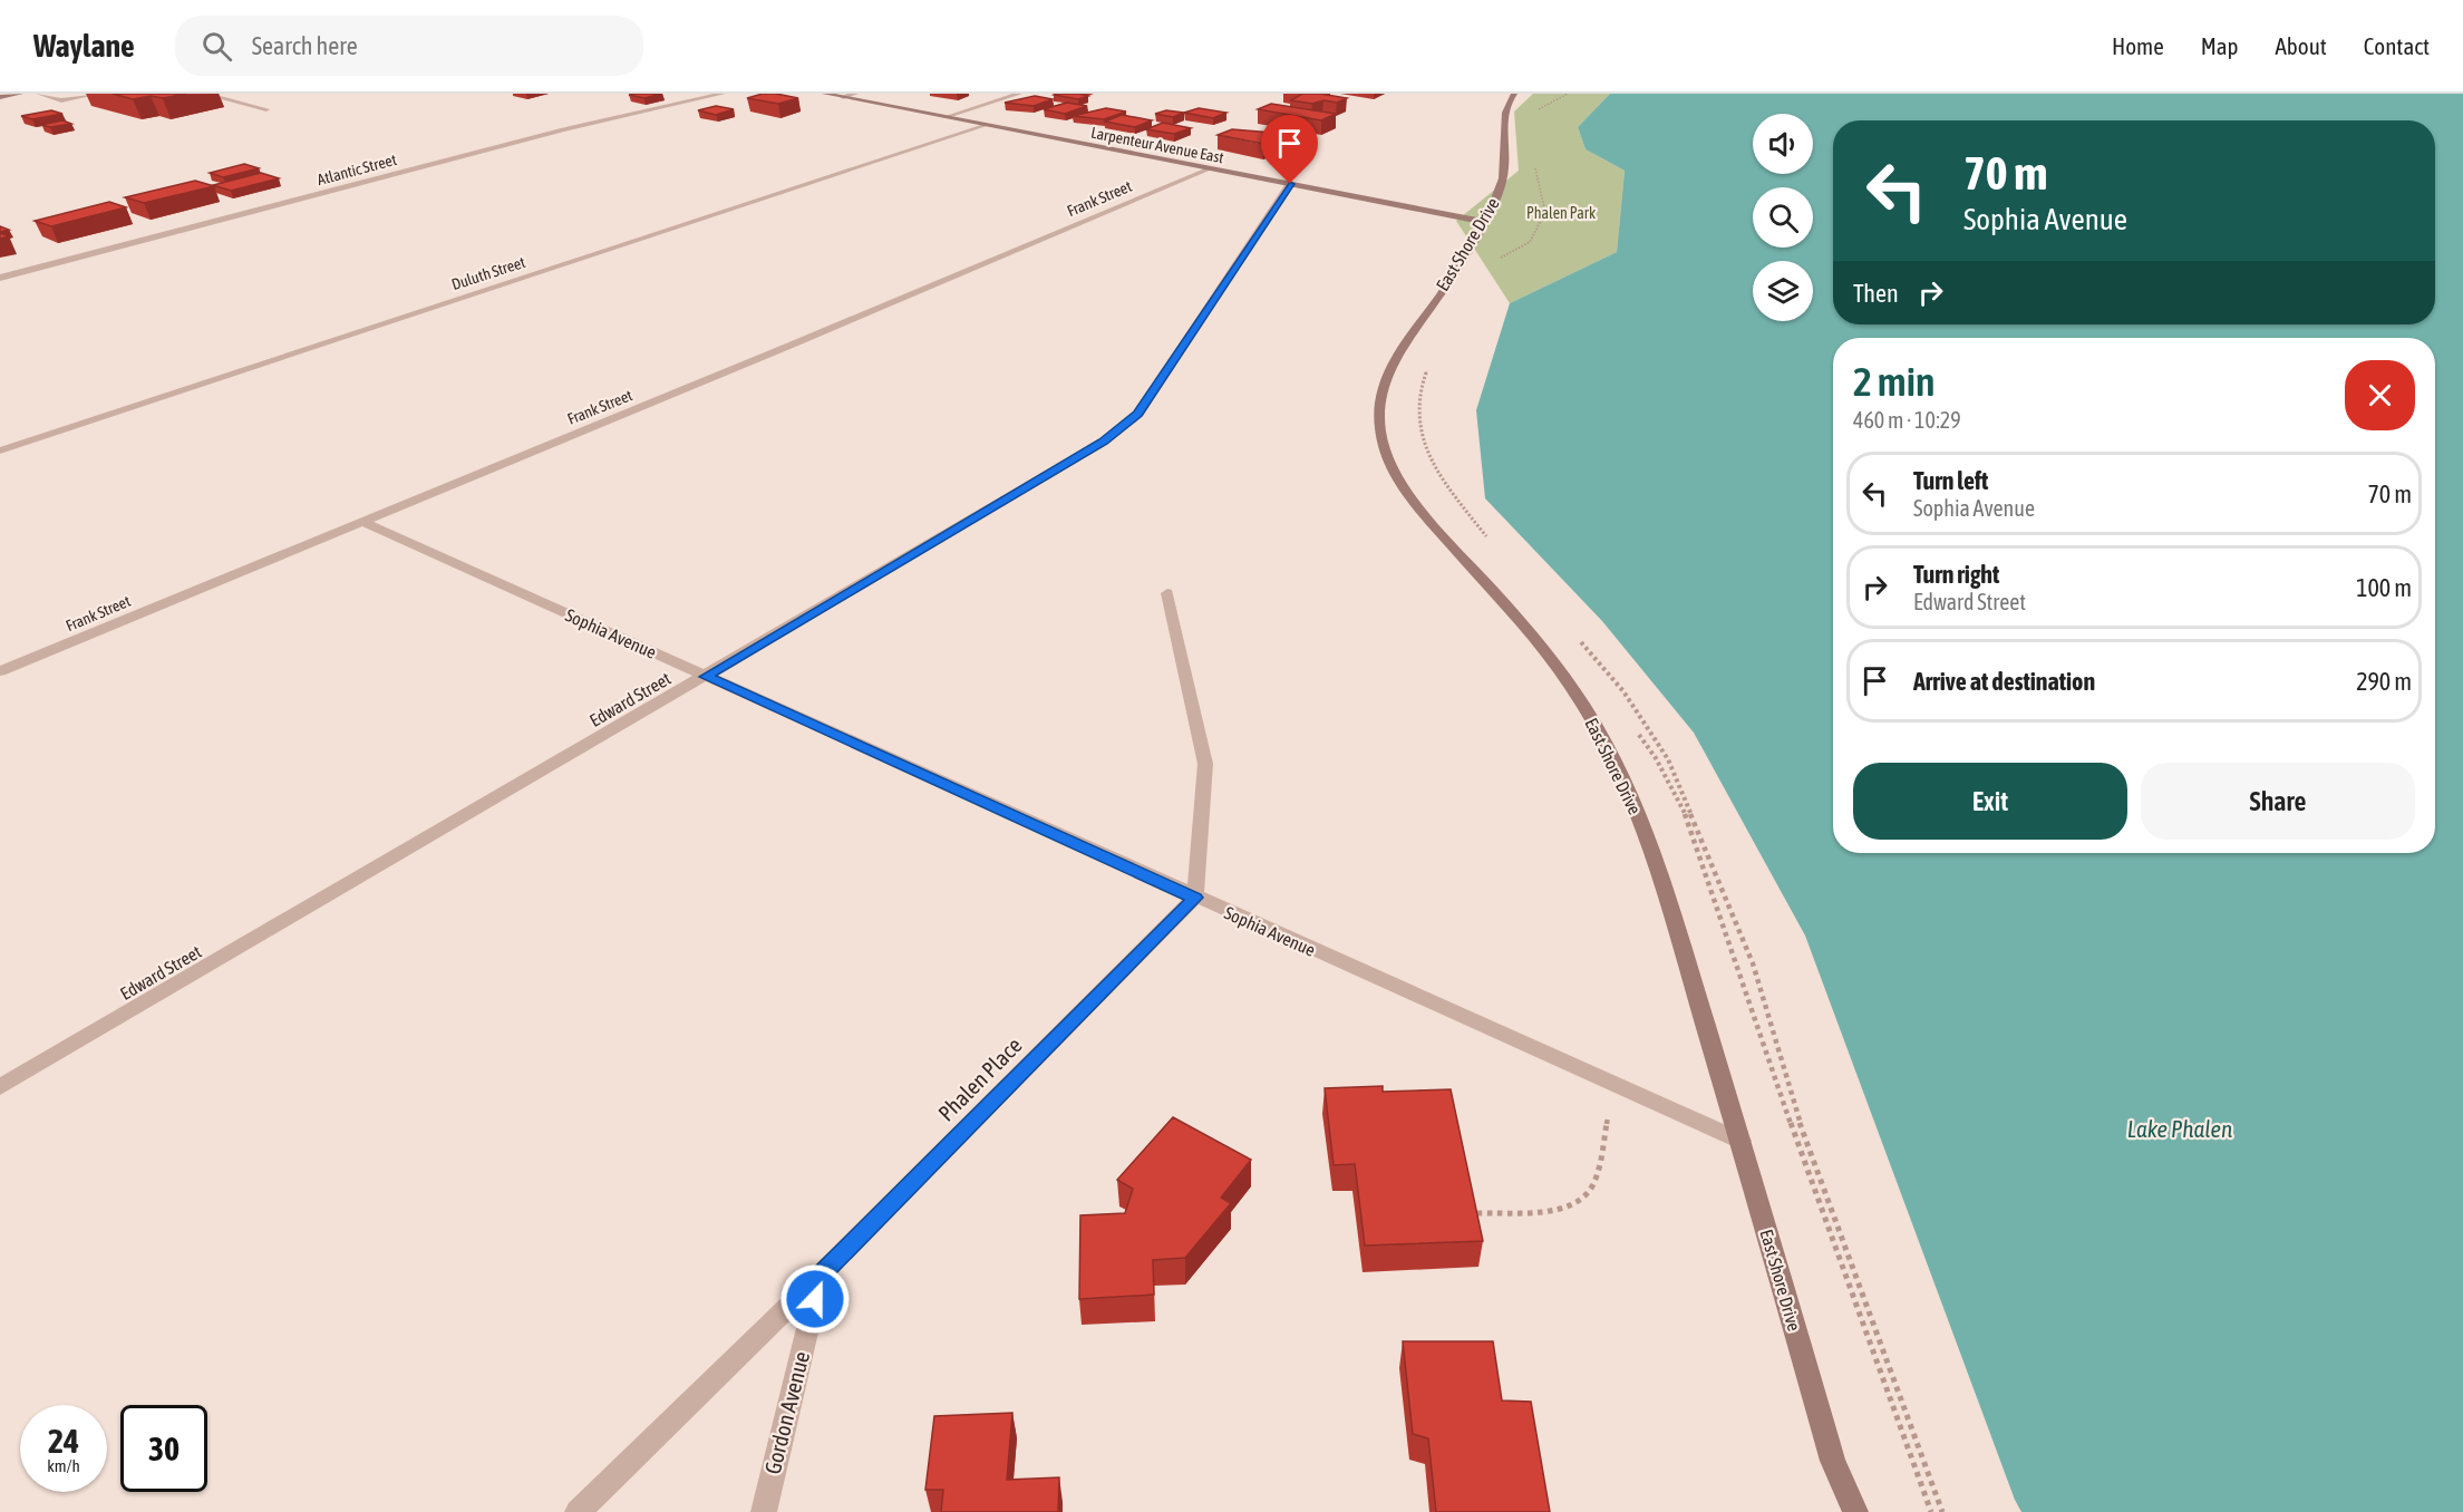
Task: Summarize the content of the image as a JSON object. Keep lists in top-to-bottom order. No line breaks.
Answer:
{"streets":{"street":["Larpenteur Avenue East","Atlantic Street","Frank Street","East Shore Drive","Duluth Street","Sophia Avenue","Edward Street","Phalen Place","Gordon Avenue"]},"crossings":[["Larpenteur Avenue East","Frank Street"],["Larpenteur Avenue East","East Shore Drive"],["Larpenteur Avenue East","Duluth Street"],["Larpenteur Avenue East","Edward Street"],["Frank Street","Sophia Avenue"],["East Shore Drive","Sophia Avenue"],["Sophia Avenue","Edward Street"],["Sophia Avenue","Phalen Place"],["Phalen Place","Gordon Avenue"]],"water":["Lake Phalen"],"parks":["Phalen Park"],"page":{"header":"Waylane","search":"Search here","nav":["Home","Map","About","Contact"],"turn":["70 m","Sophia Avenue"],"then":"Then","heading":["2 min","460 m · 10:29"],"list":[{"name":"Turn left","note":"Sophia Avenue","value":"70 m"},{"name":"Turn right","note":"Edward Street","value":"100 m"},{"name":"Arrive at destination","value":"290 m"}],"buttons":["Exit","Share"],"speed":"24 km/h","limit":"30"}}
